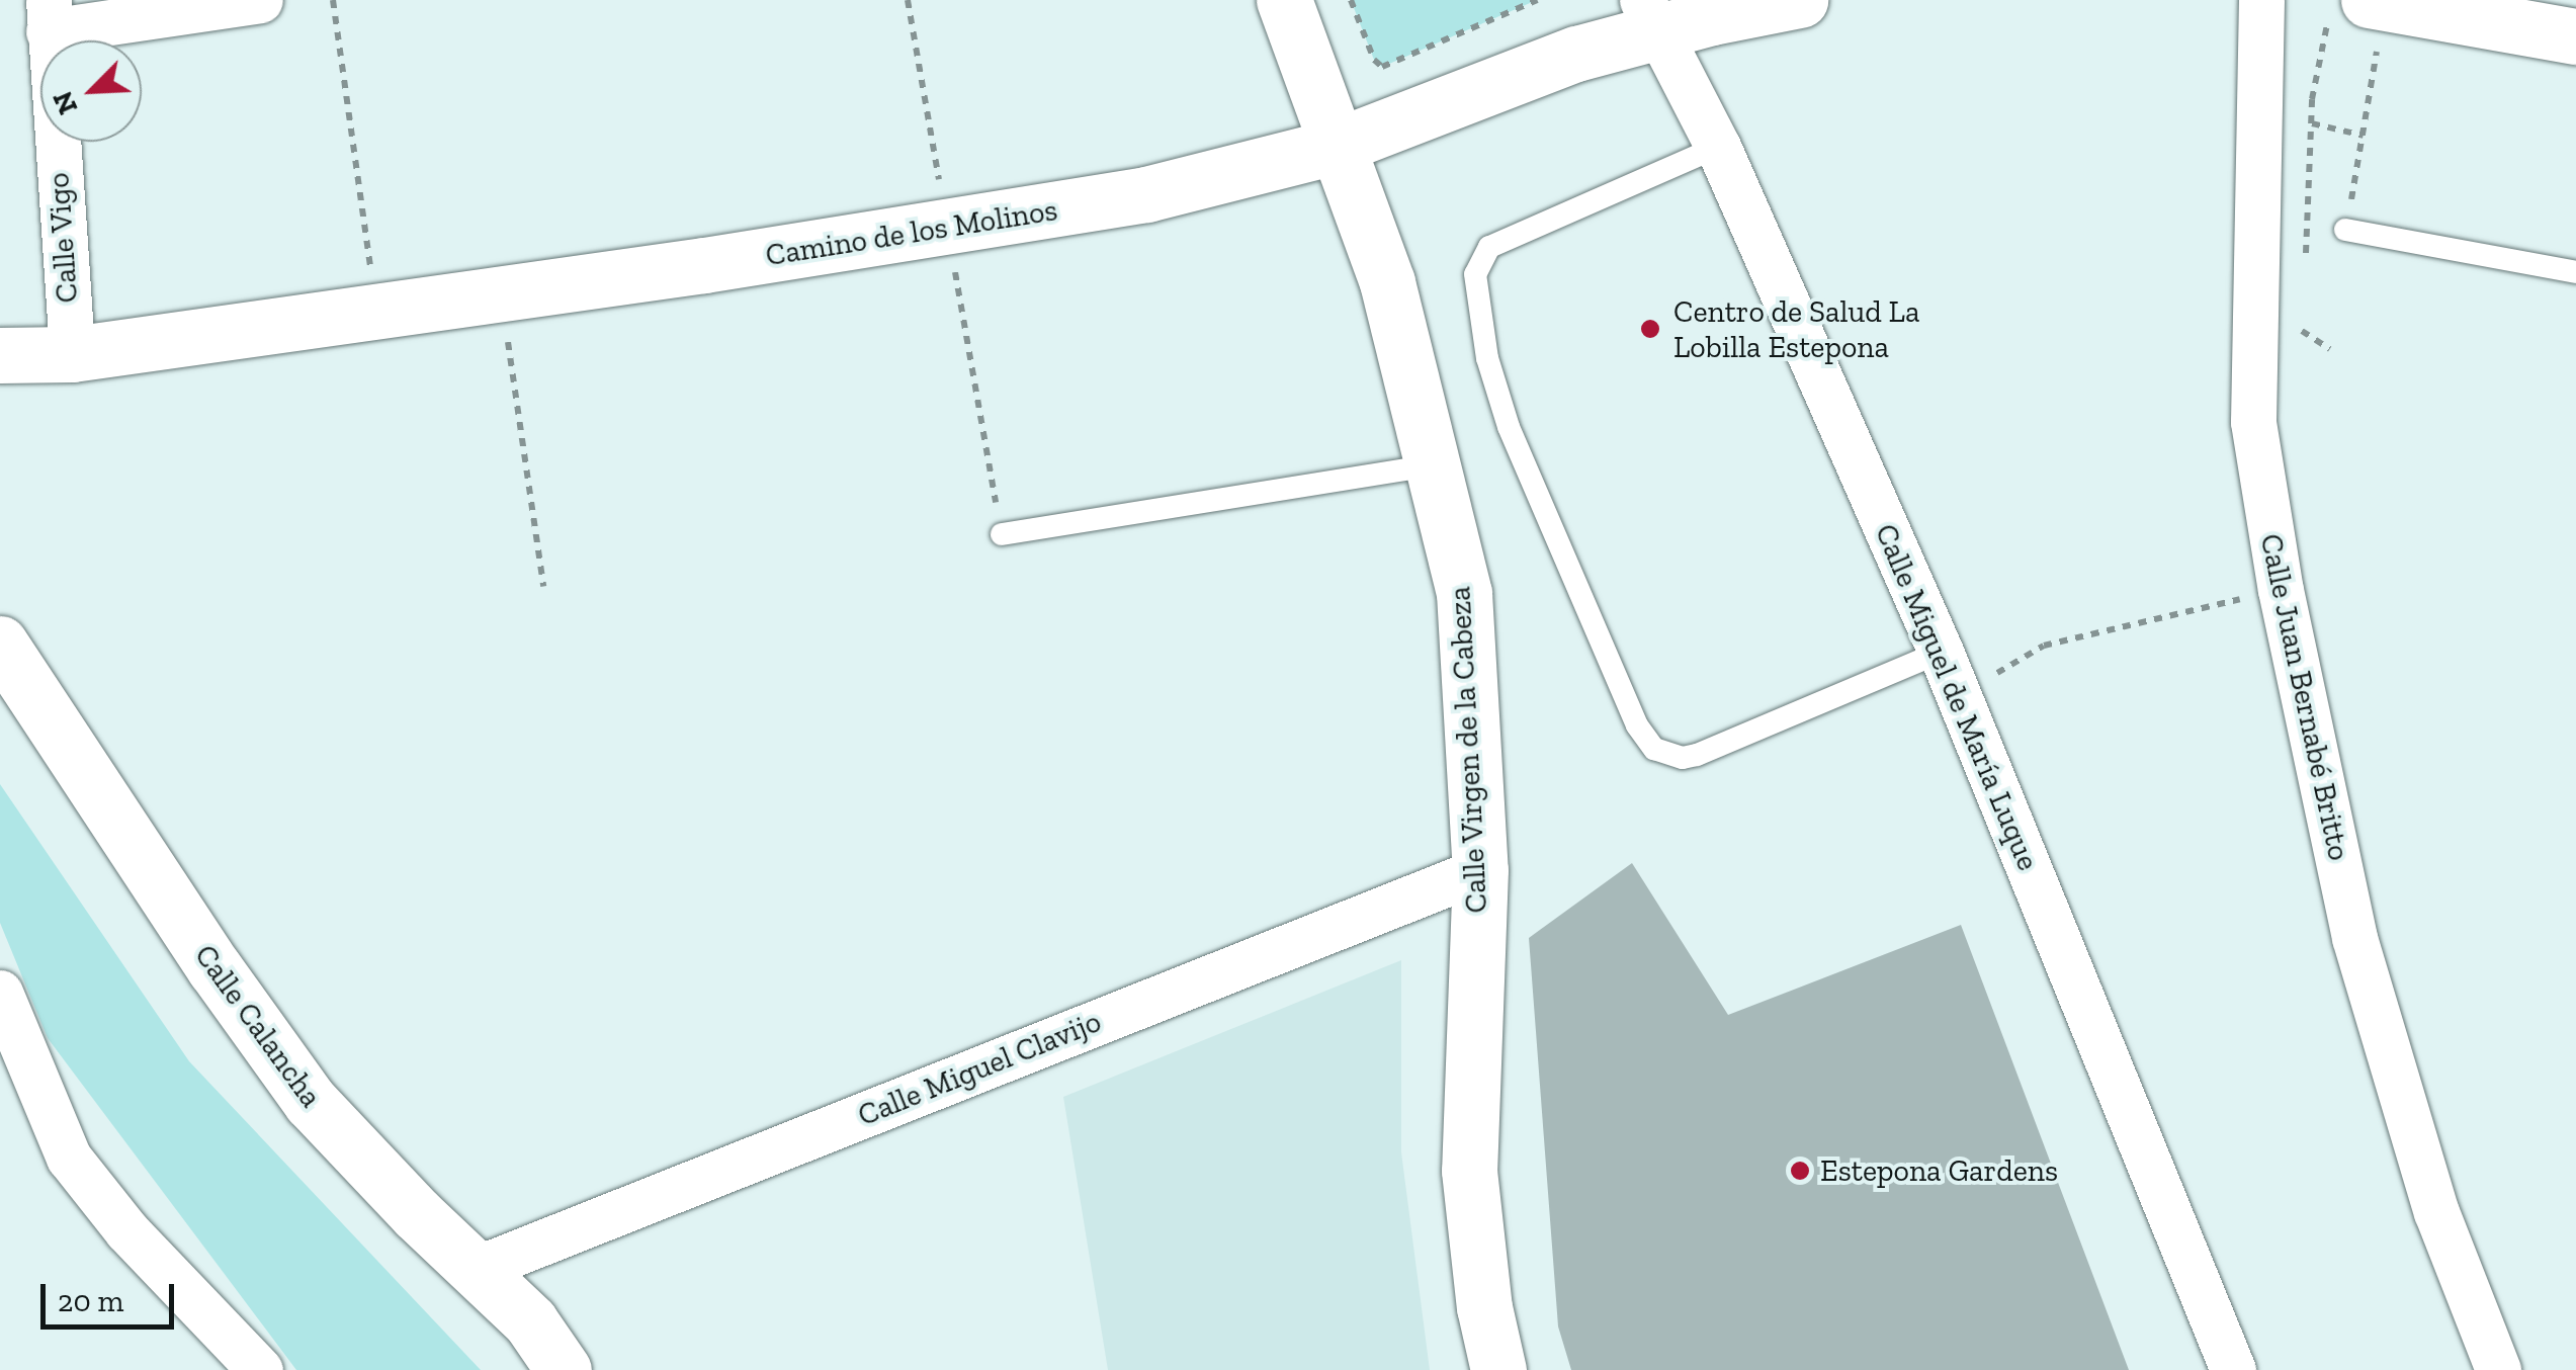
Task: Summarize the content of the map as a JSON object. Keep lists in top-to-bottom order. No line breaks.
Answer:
{"streets":{"street":["Camino de los Molinos","Calle Vigo","Calle Miguel de María Luque","Calle Juan Bernabé Britto","Calle Virgen de la Cabeza","Calle Calancha","Calle Miguel Clavijo"]},"crossings":[["Camino de los Molinos","Calle Vigo"],["Camino de los Molinos","Calle Miguel de María Luque"],["Camino de los Molinos","Calle Virgen de la Cabeza"],["Calle Virgen de la Cabeza","Calle Miguel Clavijo"],["Calle Calancha","Calle Miguel Clavijo"]],"places":["Centro de Salud La Lobilla Estepona","Estepona Gardens"],"scale_bar":"20 m","north":"bottom left"}
